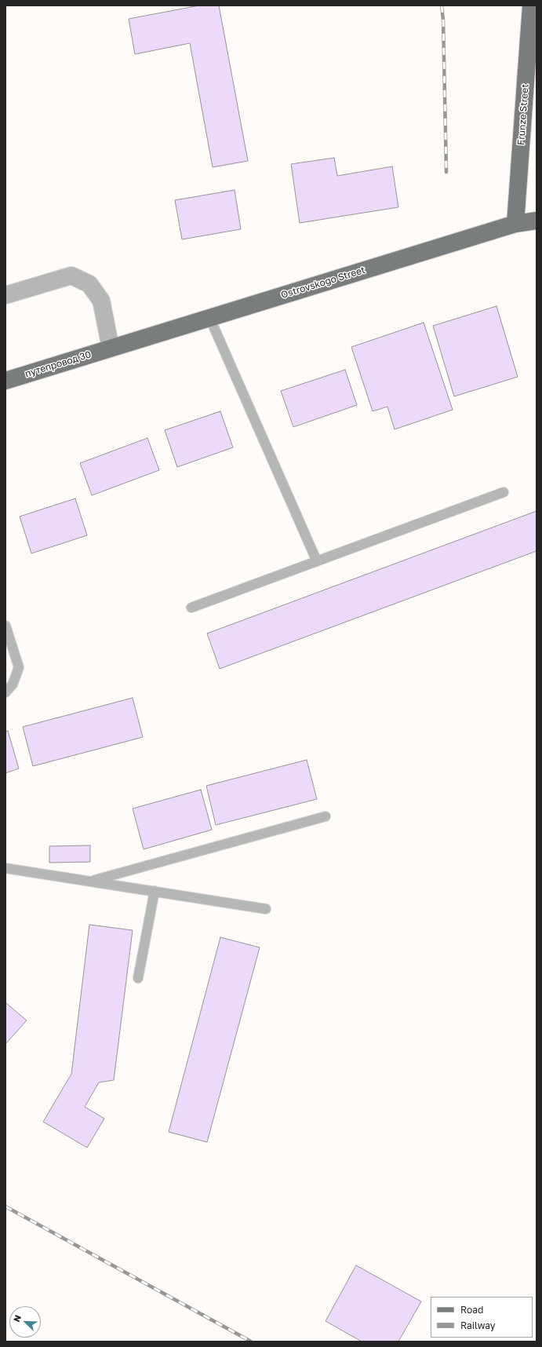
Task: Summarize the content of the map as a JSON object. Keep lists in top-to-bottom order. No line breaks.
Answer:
{"streets":{"main road":["Frunze Street","Ostrovskogo Street","путепровод 30"]},"crossings":[["Frunze Street","Ostrovskogo Street"],["Ostrovskogo Street","путепровод 30"]],"legend":["Road","Railway"],"north":"top left"}
